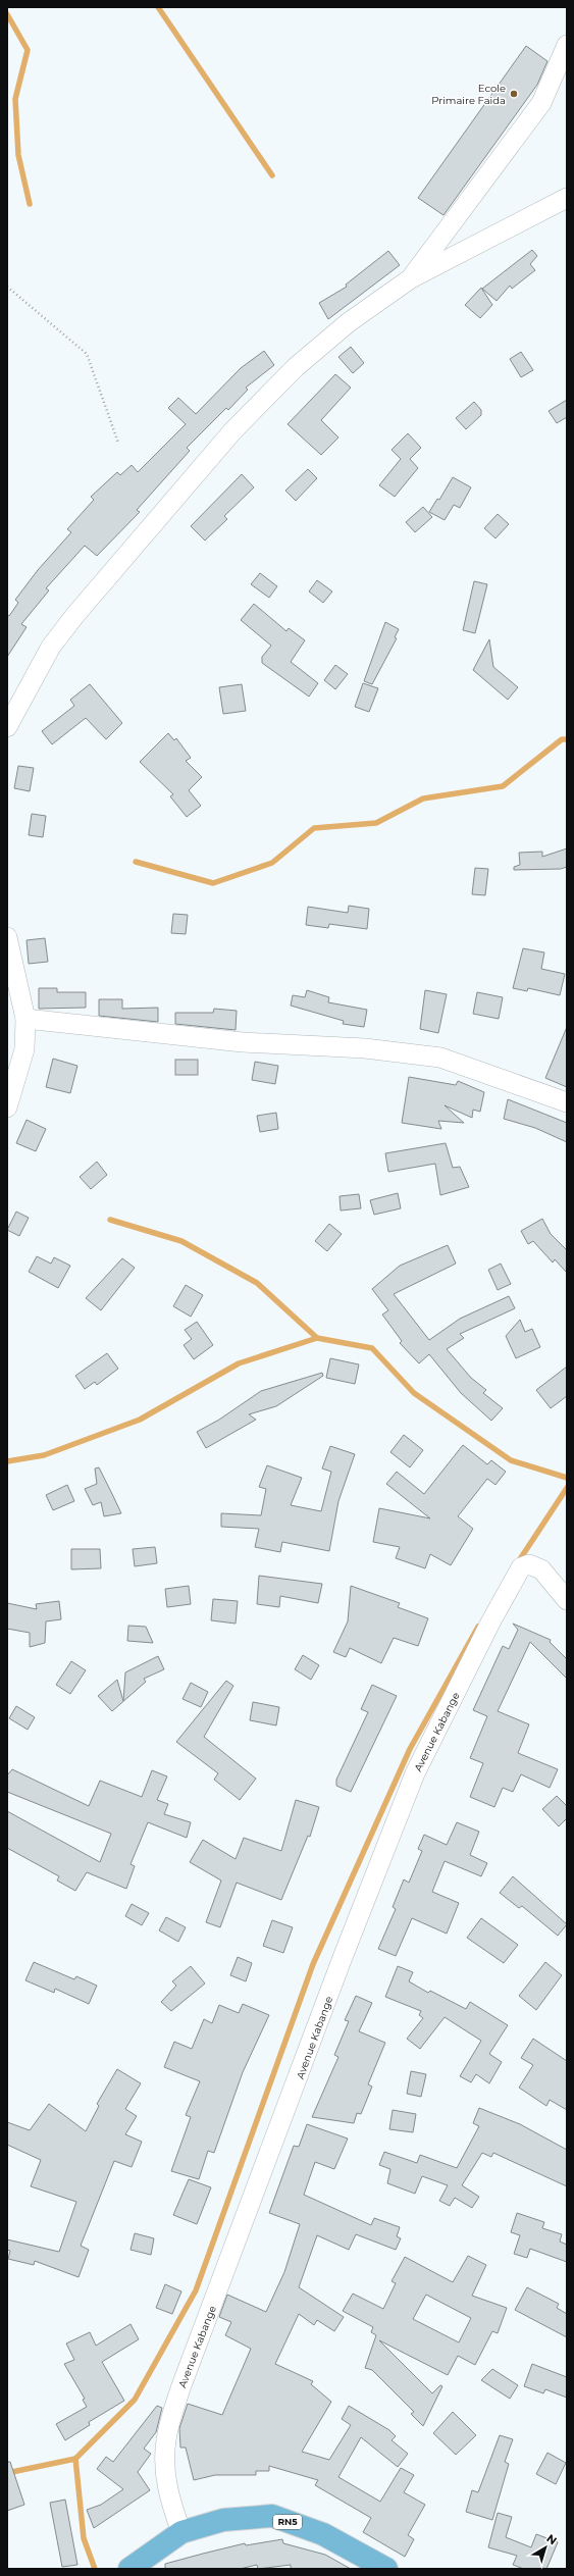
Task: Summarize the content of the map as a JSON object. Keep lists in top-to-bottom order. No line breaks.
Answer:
{"streets":{"highway":["RN5"],"street":["Avenue Kabange"]},"crossings":[["Avenue Kabange","RN5"]],"places":["Ecole Primaire Faida"],"north":"top right"}
